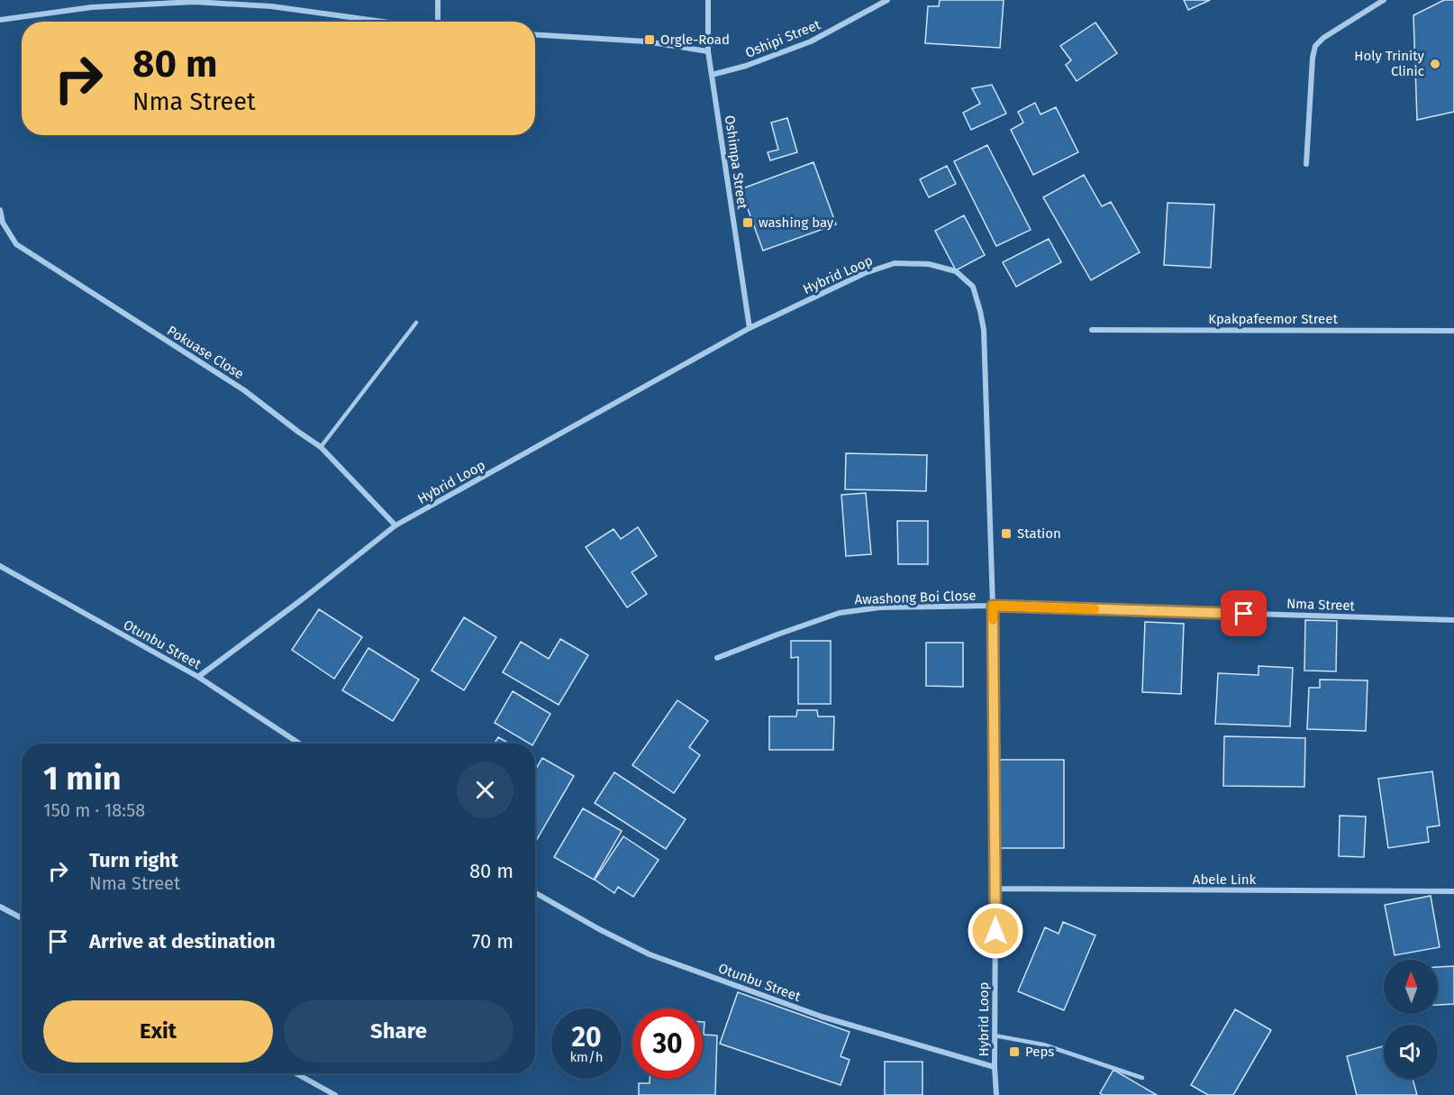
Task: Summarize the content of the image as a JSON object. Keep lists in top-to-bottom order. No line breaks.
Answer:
{"streets":{"street":["Oshipi Street","Oshimpa Street","Hybrid Loop","Kpakpafeemor Street","Pokuase Close","Awashong Boi Close","Nma Street","Otunbu Street","Abele Link"]},"crossings":[["Oshipi Street","Oshimpa Street"],["Oshimpa Street","Hybrid Loop"],["Hybrid Loop","Pokuase Close"],["Hybrid Loop","Awashong Boi Close"],["Hybrid Loop","Nma Street"],["Hybrid Loop","Otunbu Street"],["Hybrid Loop","Abele Link"],["Awashong Boi Close","Nma Street"]],"places":{"transit":["Orgle-Road","washing bay","Station","Peps"],"other":["Holy Trinity Clinic"]},"north":"top","page":{"turn":["80 m","Nma Street"],"heading":["1 min","150 m · 18:58"],"list":[{"name":"Turn right","note":"Nma Street","value":"80 m"},{"name":"Arrive at destination","value":"70 m"}],"buttons":["Exit","Share"],"speed":"20 km/h","limit":"30"}}
